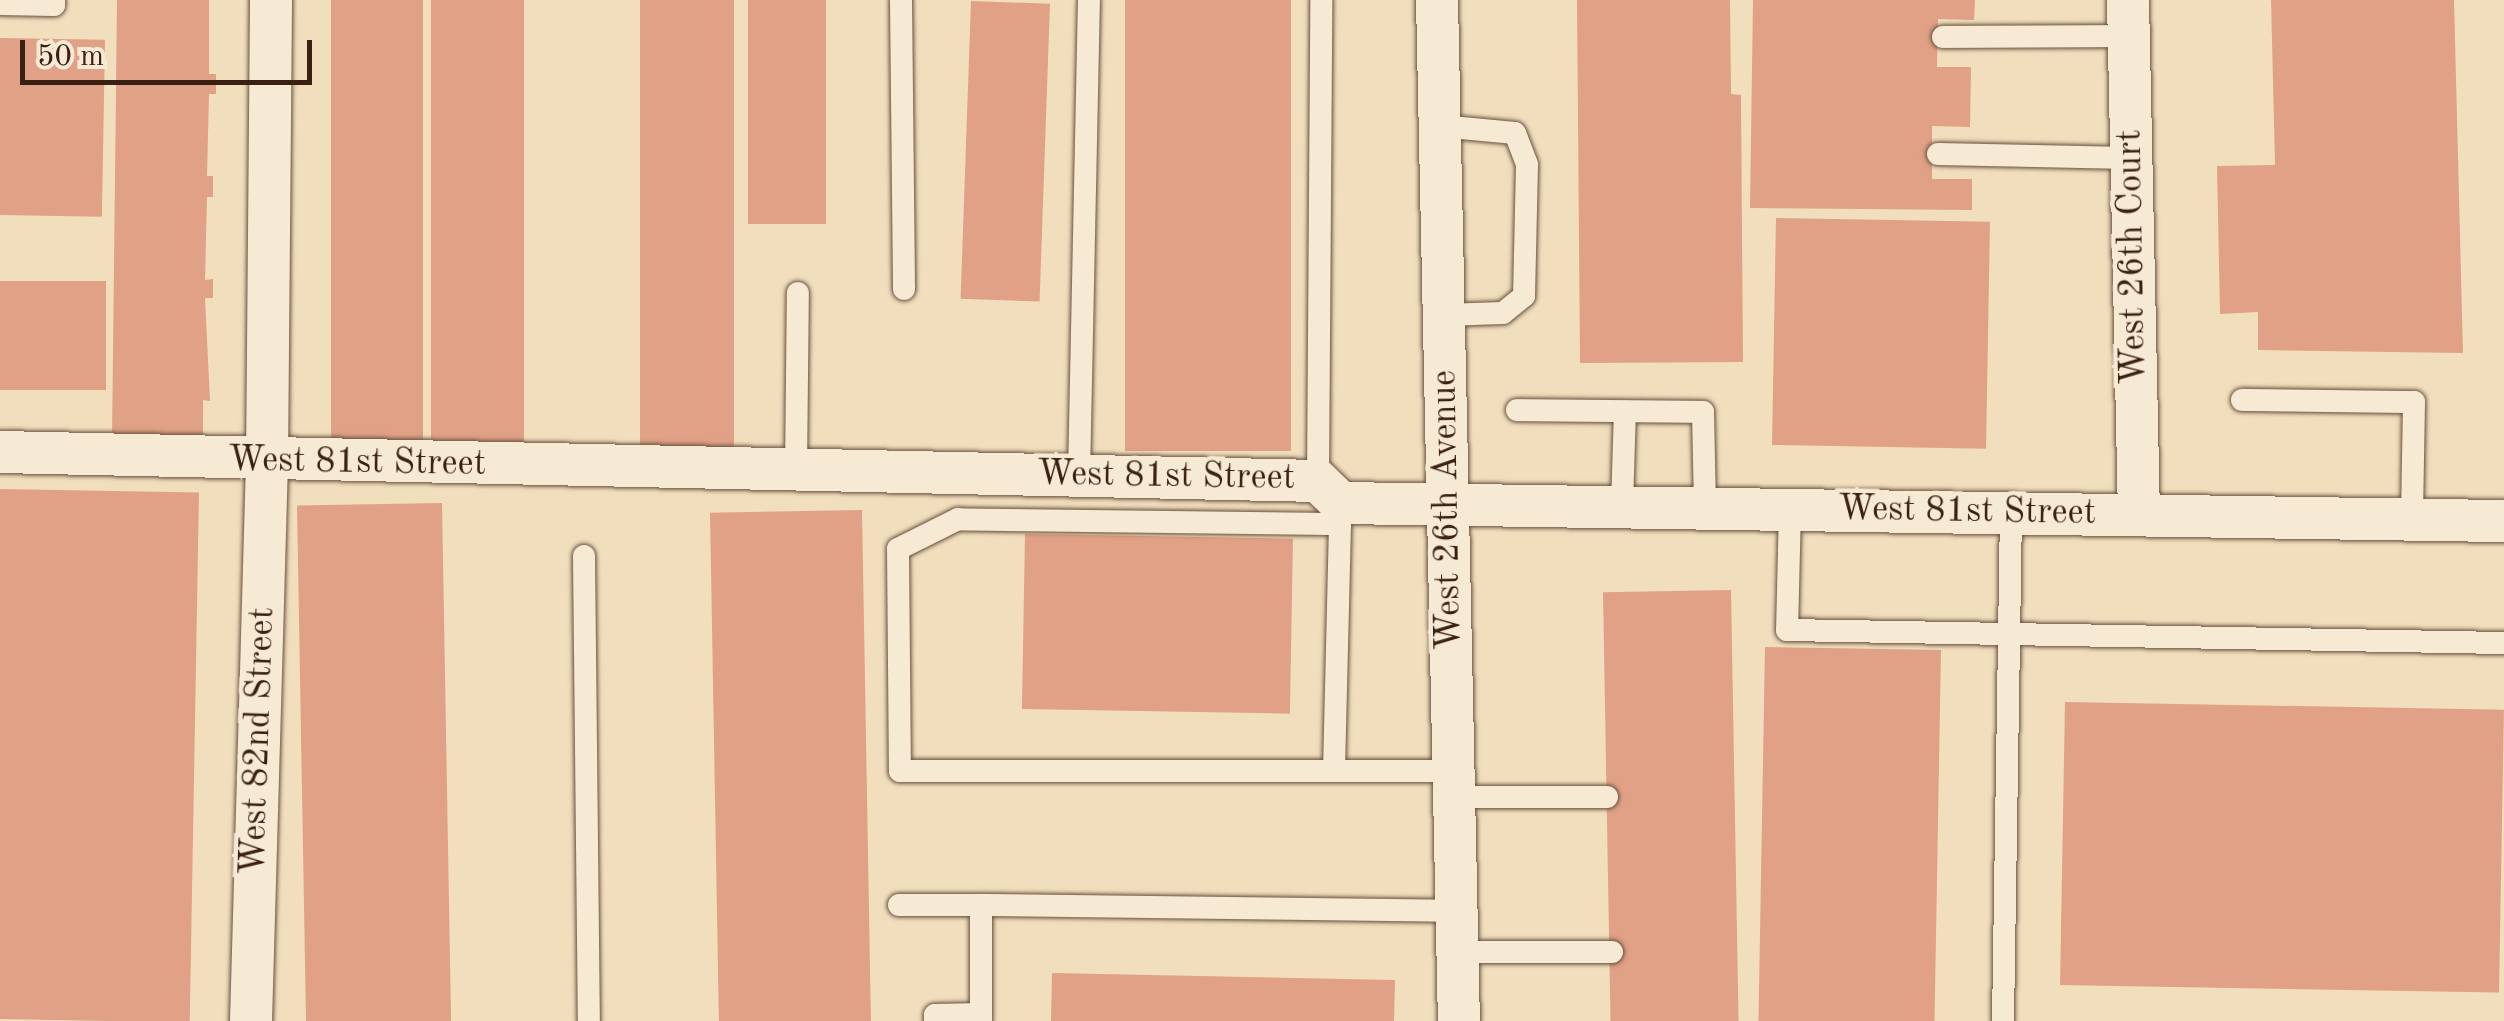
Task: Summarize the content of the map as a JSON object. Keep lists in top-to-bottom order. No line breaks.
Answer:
{"streets":{"street":["West 26th Court","West 81st Street","West 26th Avenue","West 82nd Street"]},"crossings":[["West 26th Court","West 81st Street"],["West 81st Street","West 26th Avenue"],["West 81st Street","West 82nd Street"]],"scale_bar":"50 m"}
